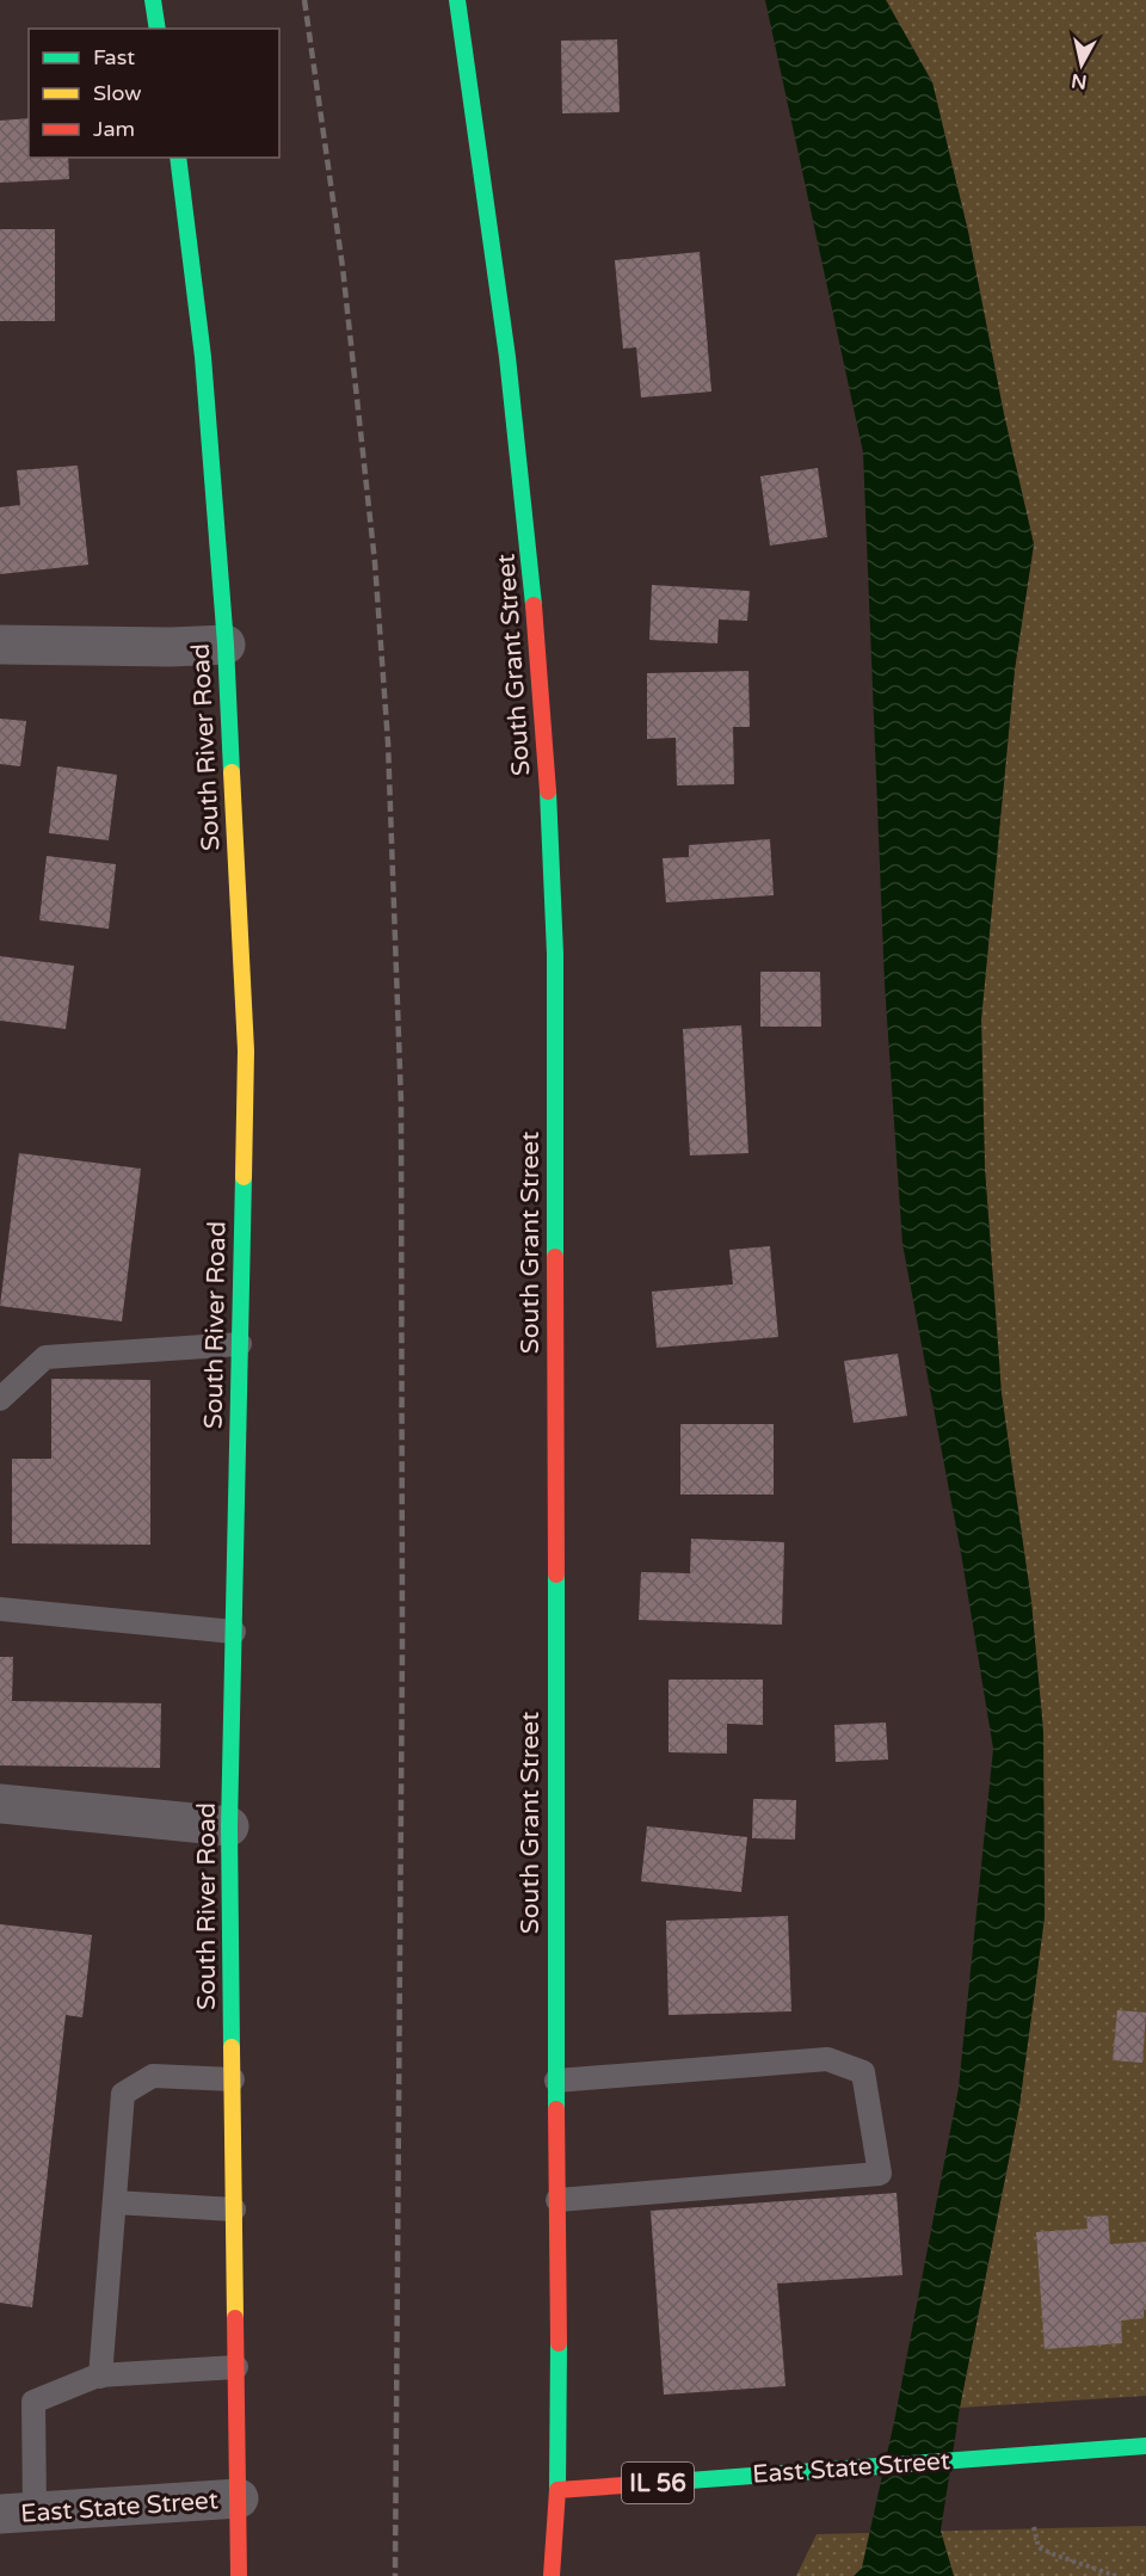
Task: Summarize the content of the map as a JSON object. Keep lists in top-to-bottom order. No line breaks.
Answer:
{"streets":{"main road":["South Grant Street","South River Road","East State Street","IL 56"]},"crossings":[["South Grant Street","East State Street"],["South River Road","East State Street"]],"legend":["Fast","Slow","Jam"],"north":"bottom"}
